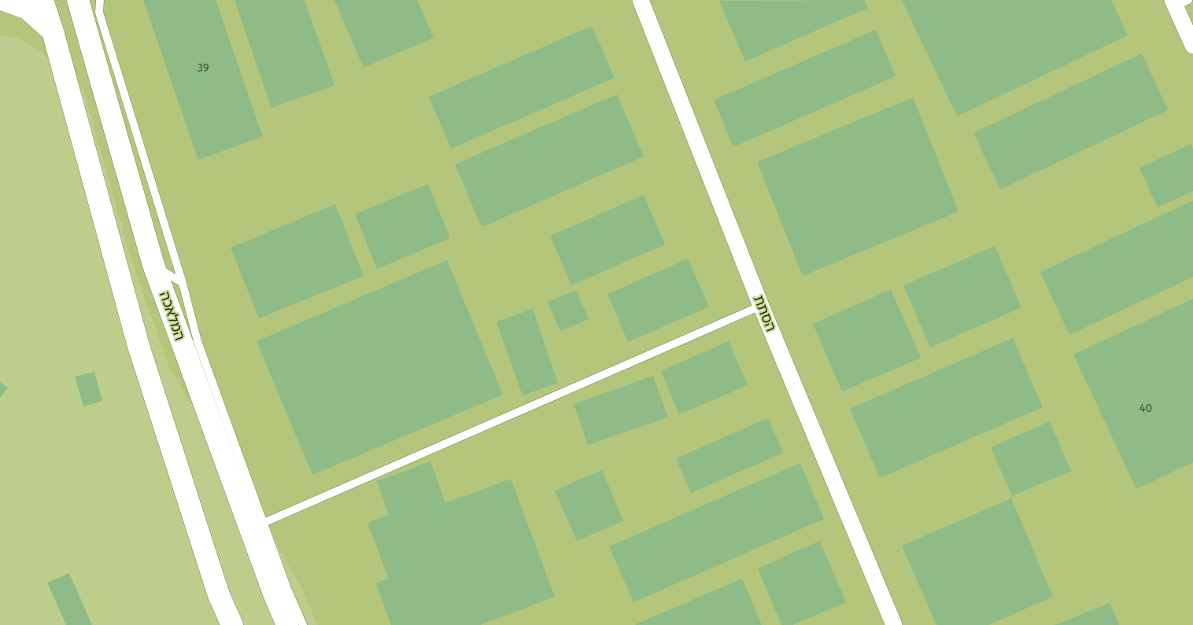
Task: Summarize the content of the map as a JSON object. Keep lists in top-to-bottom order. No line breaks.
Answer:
{"streets":{"main road":["המלאכה"],"street":["הסתת"]},"house_numbers":["39","40"]}
